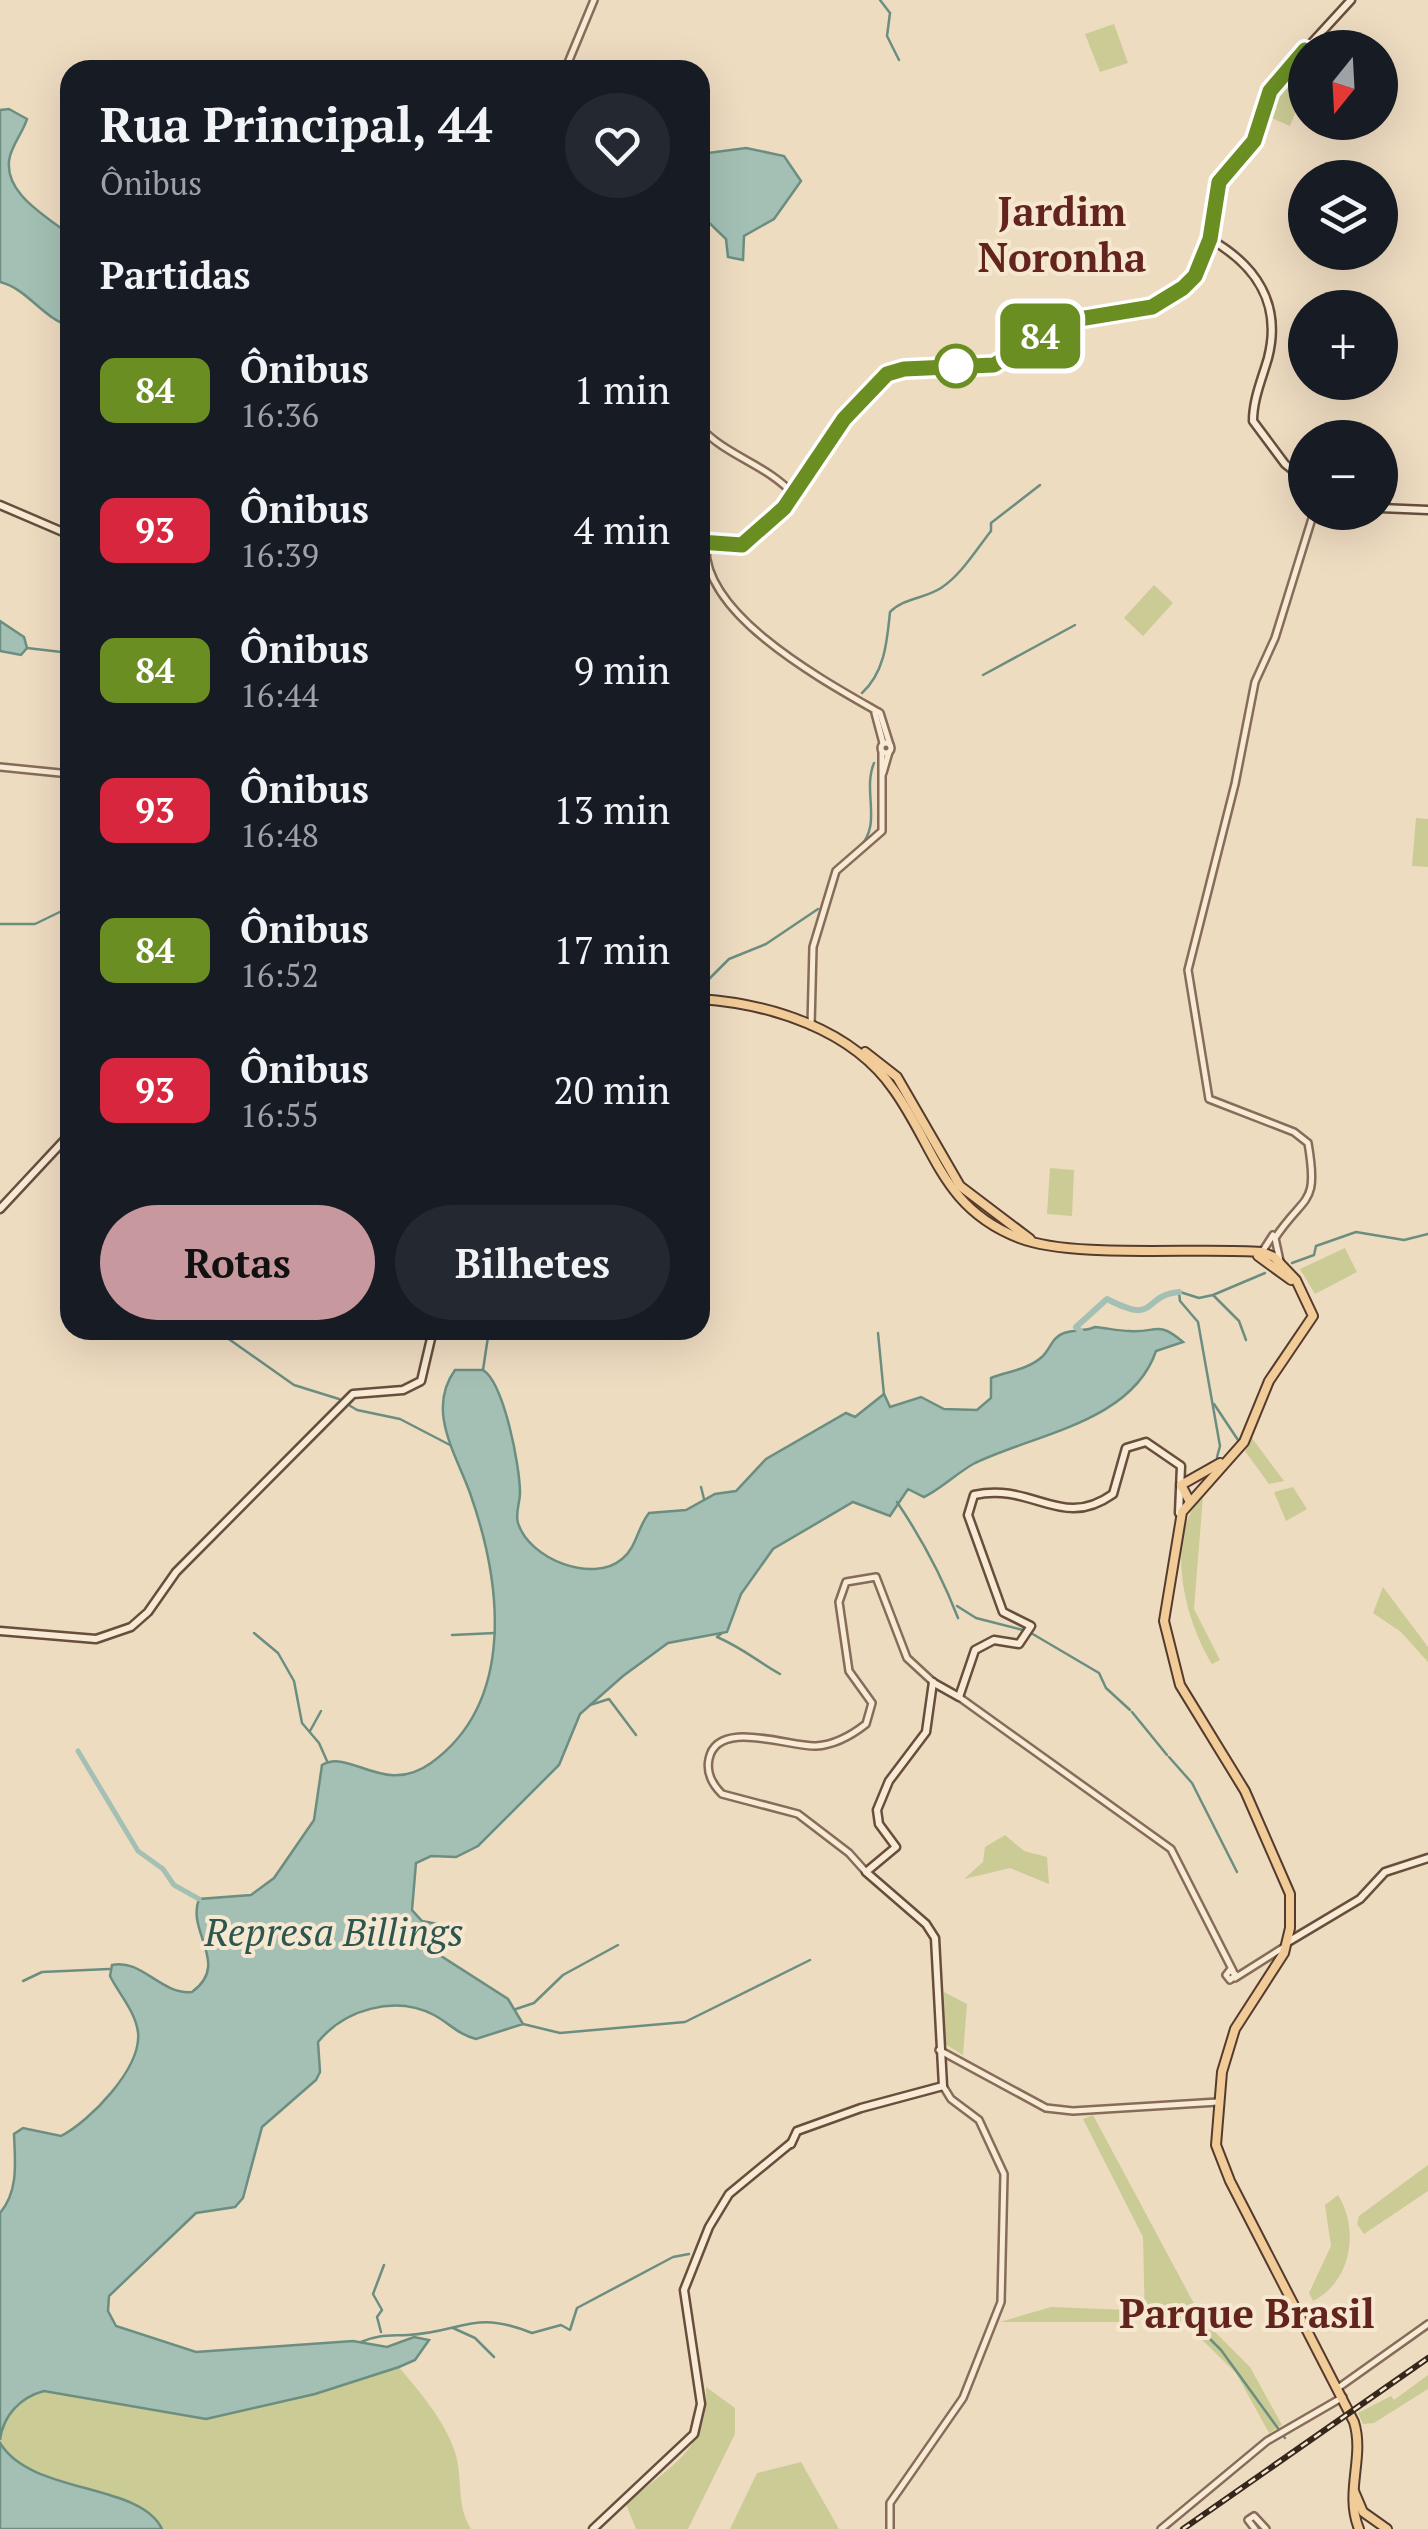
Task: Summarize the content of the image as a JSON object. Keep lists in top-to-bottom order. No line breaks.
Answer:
{"districts":["Jardim Noronha","Parque Brasil"],"water":["Represa Billings"],"lines":["bus line 84"],"north":"bottom","page":{"on_map":"84","map_buttons":["+","−"],"heading":[["Rua Principal, 44","Ônibus"],"Partidas"],"list":[{"mark":"84","name":"Ônibus","note":"16:36","value":"1 min"},{"mark":"93","name":"Ônibus","note":"16:39","value":"4 min"},{"mark":"84","name":"Ônibus","note":"16:44","value":"9 min"},{"mark":"93","name":"Ônibus","note":"16:48","value":"13 min"},{"mark":"84","name":"Ônibus","note":"16:52","value":"17 min"},{"mark":"93","name":"Ônibus","note":"16:55","value":"20 min"}],"buttons":["Rotas","Bilhetes"]}}
